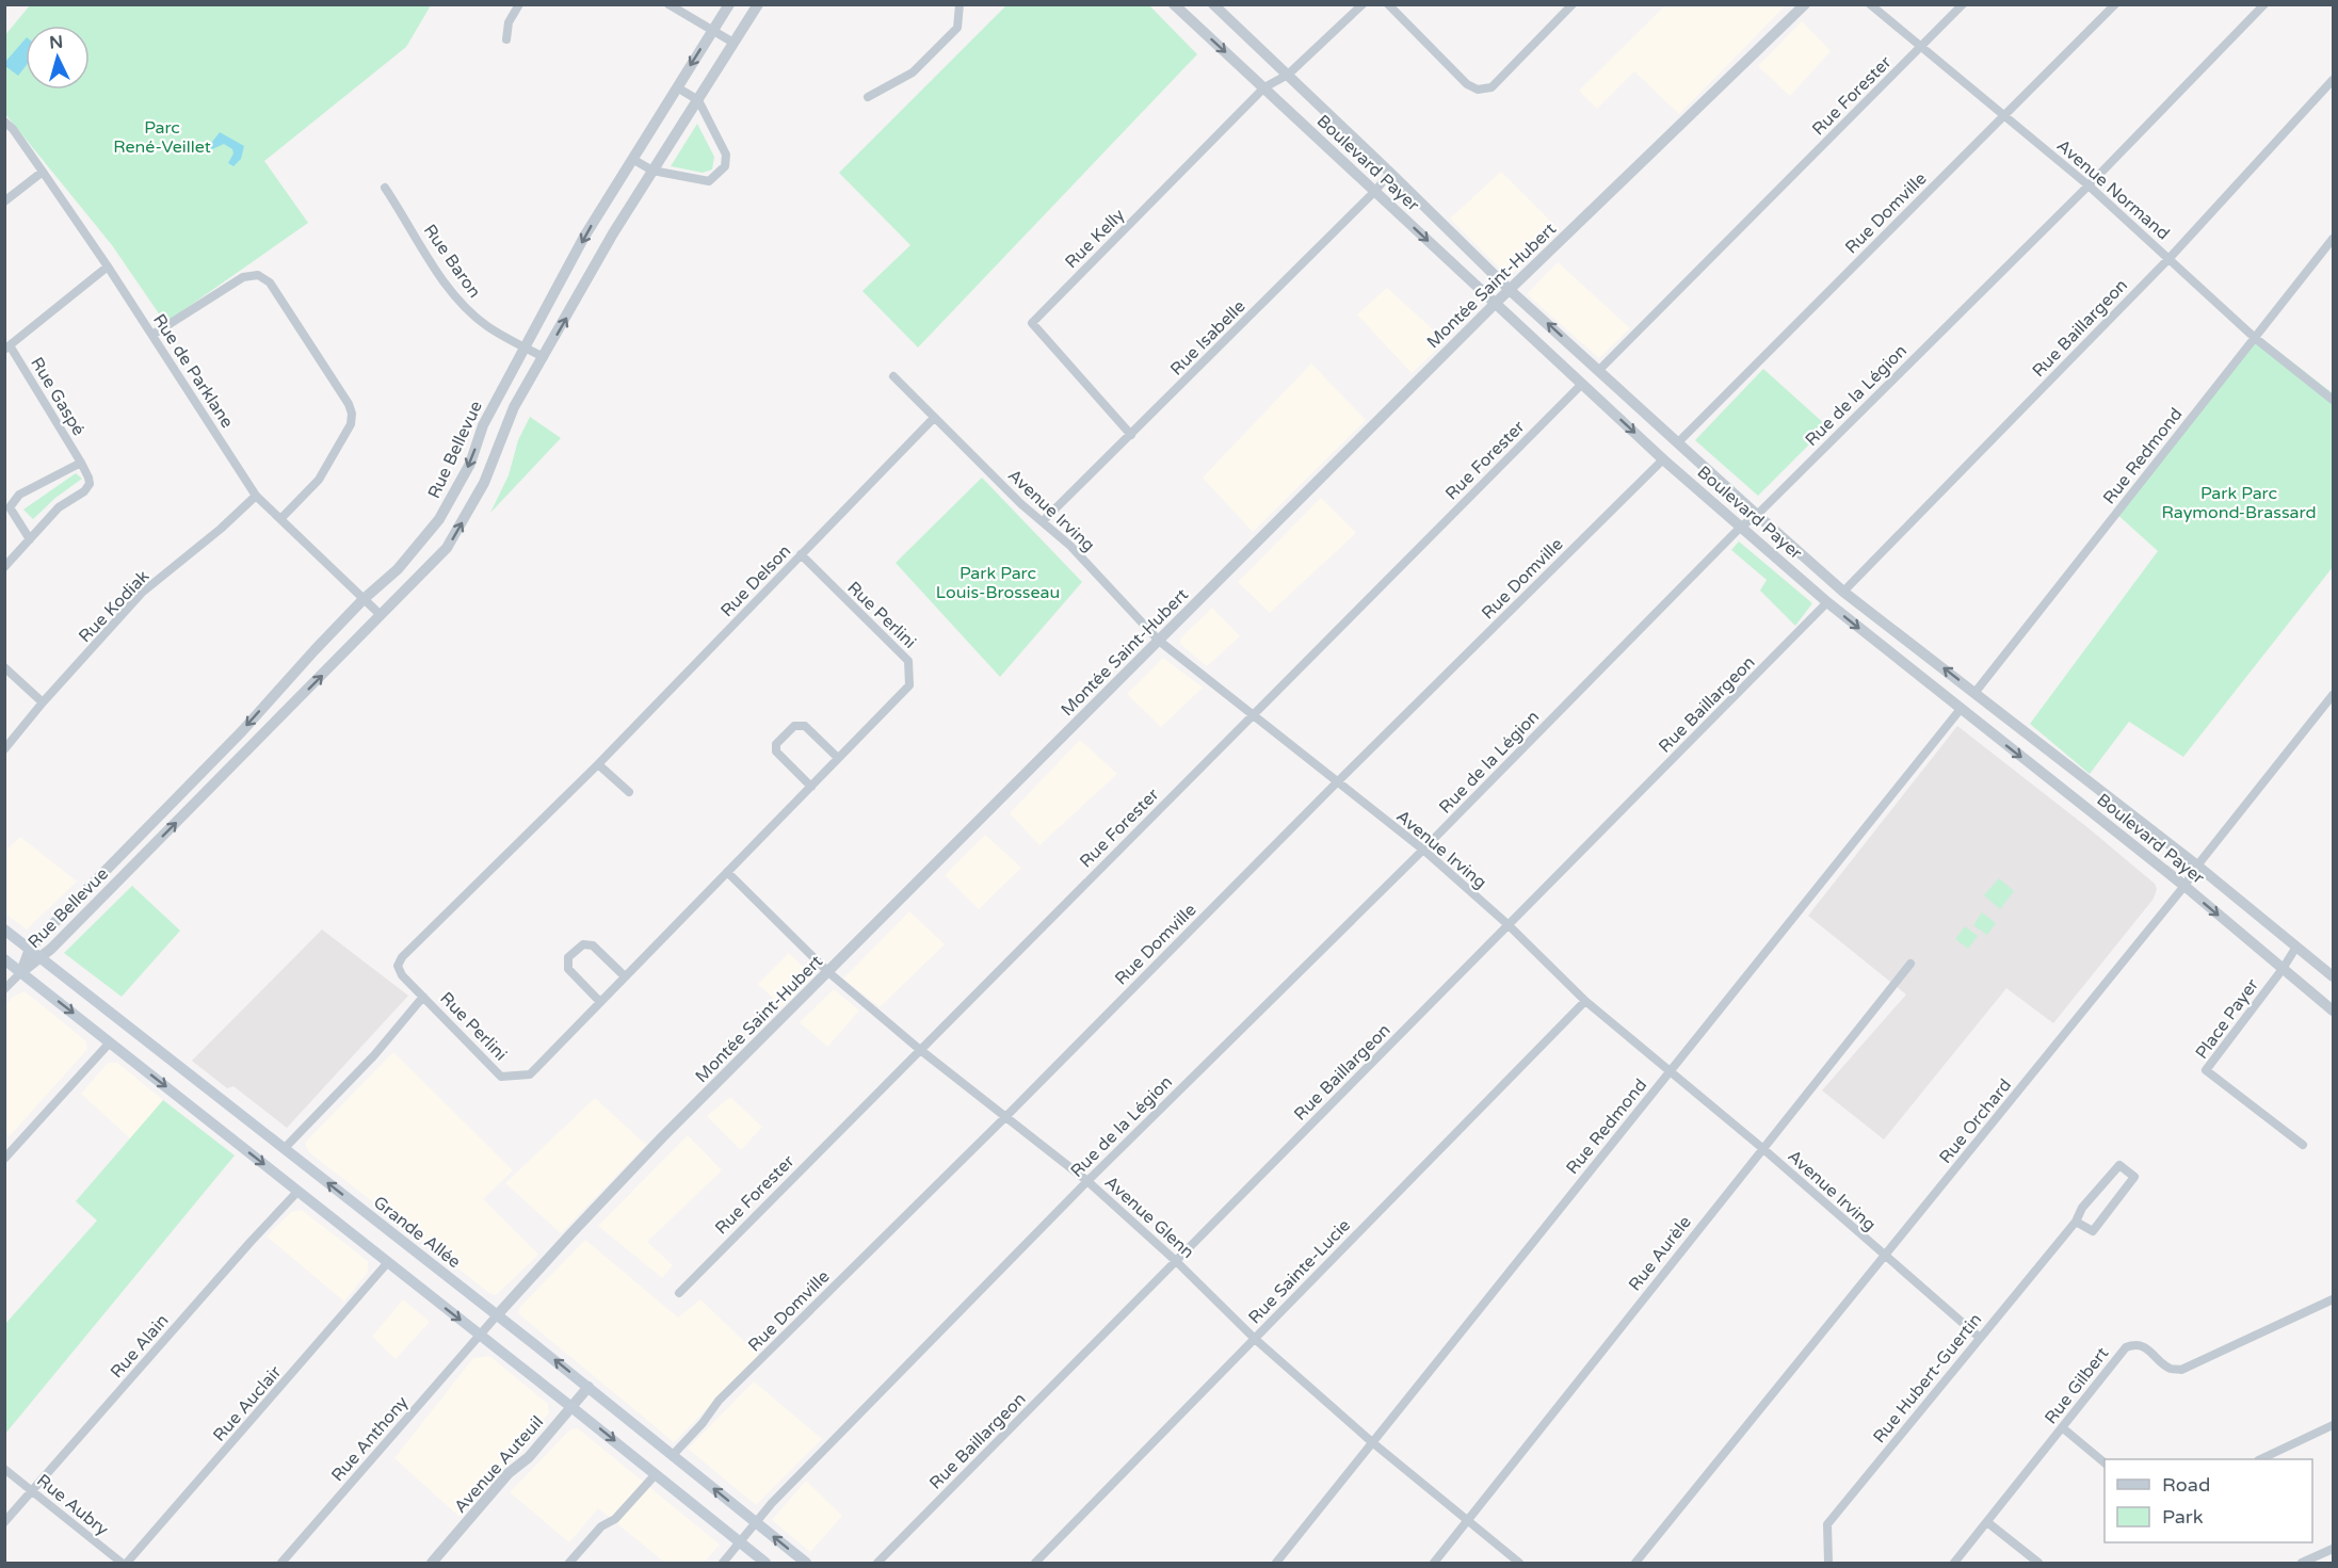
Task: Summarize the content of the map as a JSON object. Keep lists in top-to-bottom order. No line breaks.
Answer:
{"streets":{"main road":["Grande Allée"],"street":["Rue Forester","Boulevard Payer","Avenue Normand","Rue Domville","Rue Kelly","Rue Baron","Montée Saint-Hubert","Rue Baillargeon","Rue Isabelle","Rue de Parklane","Rue de la Légion","Rue Gaspé","Rue Bellevue","Rue Redmond","Avenue Irving","Rue Delson","Rue Kodiak","Rue Perlini","Place Payer","Rue Orchard","Avenue Glenn","Rue Aurèle","Rue Sainte-Lucie","Rue Alain","Rue Hubert-Guertin","Rue Gilbert","Rue Auclair","Rue Anthony","Avenue Auteuil","Rue Aubry"]},"crossings":[["Rue Forester","Boulevard Payer"],["Rue Forester","Avenue Normand"],["Rue Forester","Avenue Irving"],["Rue Forester","Avenue Glenn"],["Boulevard Payer","Rue Domville"],["Boulevard Payer","Rue Kelly"],["Boulevard Payer","Montée Saint-Hubert"],["Boulevard Payer","Rue Baillargeon"],["Boulevard Payer","Rue Isabelle"],["Boulevard Payer","Rue de la Légion"],["Boulevard Payer","Rue Redmond"],["Boulevard Payer","Place Payer"],["Boulevard Payer","Rue Orchard"],["Avenue Normand","Rue Domville"],["Avenue Normand","Rue Baillargeon"],["Avenue Normand","Rue de la Légion"],["Avenue Normand","Rue Redmond"],["Rue Domville","Avenue Irving"],["Rue Domville","Avenue Glenn"],["Rue Domville","Grande Allée"],["Rue Kelly","Rue Isabelle"],["Rue Baron","Rue Bellevue"],["Montée Saint-Hubert","Avenue Irving"],["Montée Saint-Hubert","Avenue Glenn"],["Montée Saint-Hubert","Grande Allée"],["Montée Saint-Hubert","Rue Anthony"],["Rue Baillargeon","Avenue Irving"],["Rue Baillargeon","Avenue Glenn"],["Rue Isabelle","Avenue Irving"],["Rue de Parklane","Rue Bellevue"],["Rue de Parklane","Rue Kodiak"],["Rue de la Légion","Avenue Irving"],["Rue de la Légion","Avenue Glenn"],["Rue de la Légion","Grande Allée"],["Rue Bellevue","Grande Allée"],["Rue Redmond","Avenue Irving"],["Rue Redmond","Avenue Glenn"],["Avenue Irving","Rue Delson"],["Avenue Irving","Rue Orchard"],["Avenue Irving","Rue Aurèle"],["Avenue Irving","Rue Sainte-Lucie"],["Avenue Irving","Rue Hubert-Guertin"],["Rue Delson","Rue Perlini"],["Rue Perlini","Avenue Glenn"],["Rue Perlini","Grande Allée"],["Avenue Glenn","Rue Aurèle"],["Avenue Glenn","Rue Sainte-Lucie"],["Grande Allée","Avenue Auteuil"],["Rue Alain","Rue Aubry"]],"parks":["Parc René-Veillet","Park Parc Raymond-Brassard","Park Parc Louis-Brosseau"],"legend":["Road","Park"],"north":"top"}
